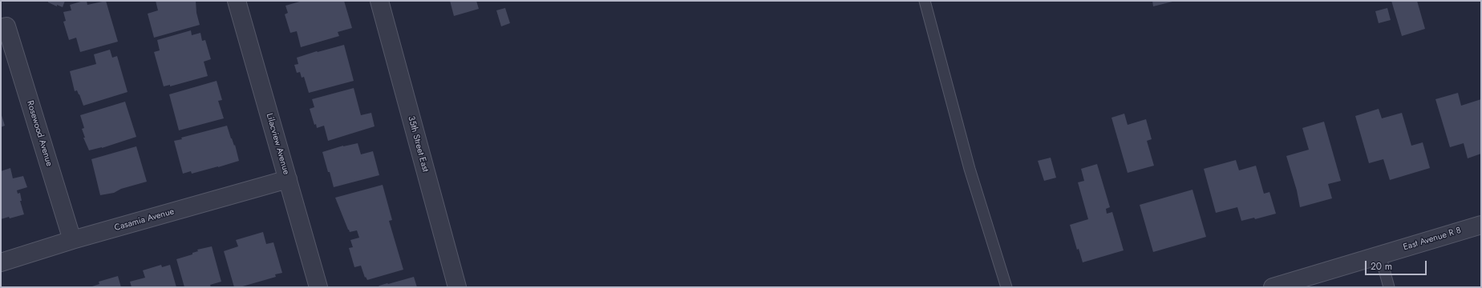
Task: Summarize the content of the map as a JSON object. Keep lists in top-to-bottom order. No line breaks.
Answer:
{"streets":{"street":["Rosewood Avenue","Lilacview Avenue","35th Street East","Casamia Avenue","East Avenue R 8"]},"crossings":[["Rosewood Avenue","Casamia Avenue"],["Lilacview Avenue","Casamia Avenue"]],"scale_bar":"20 m"}
